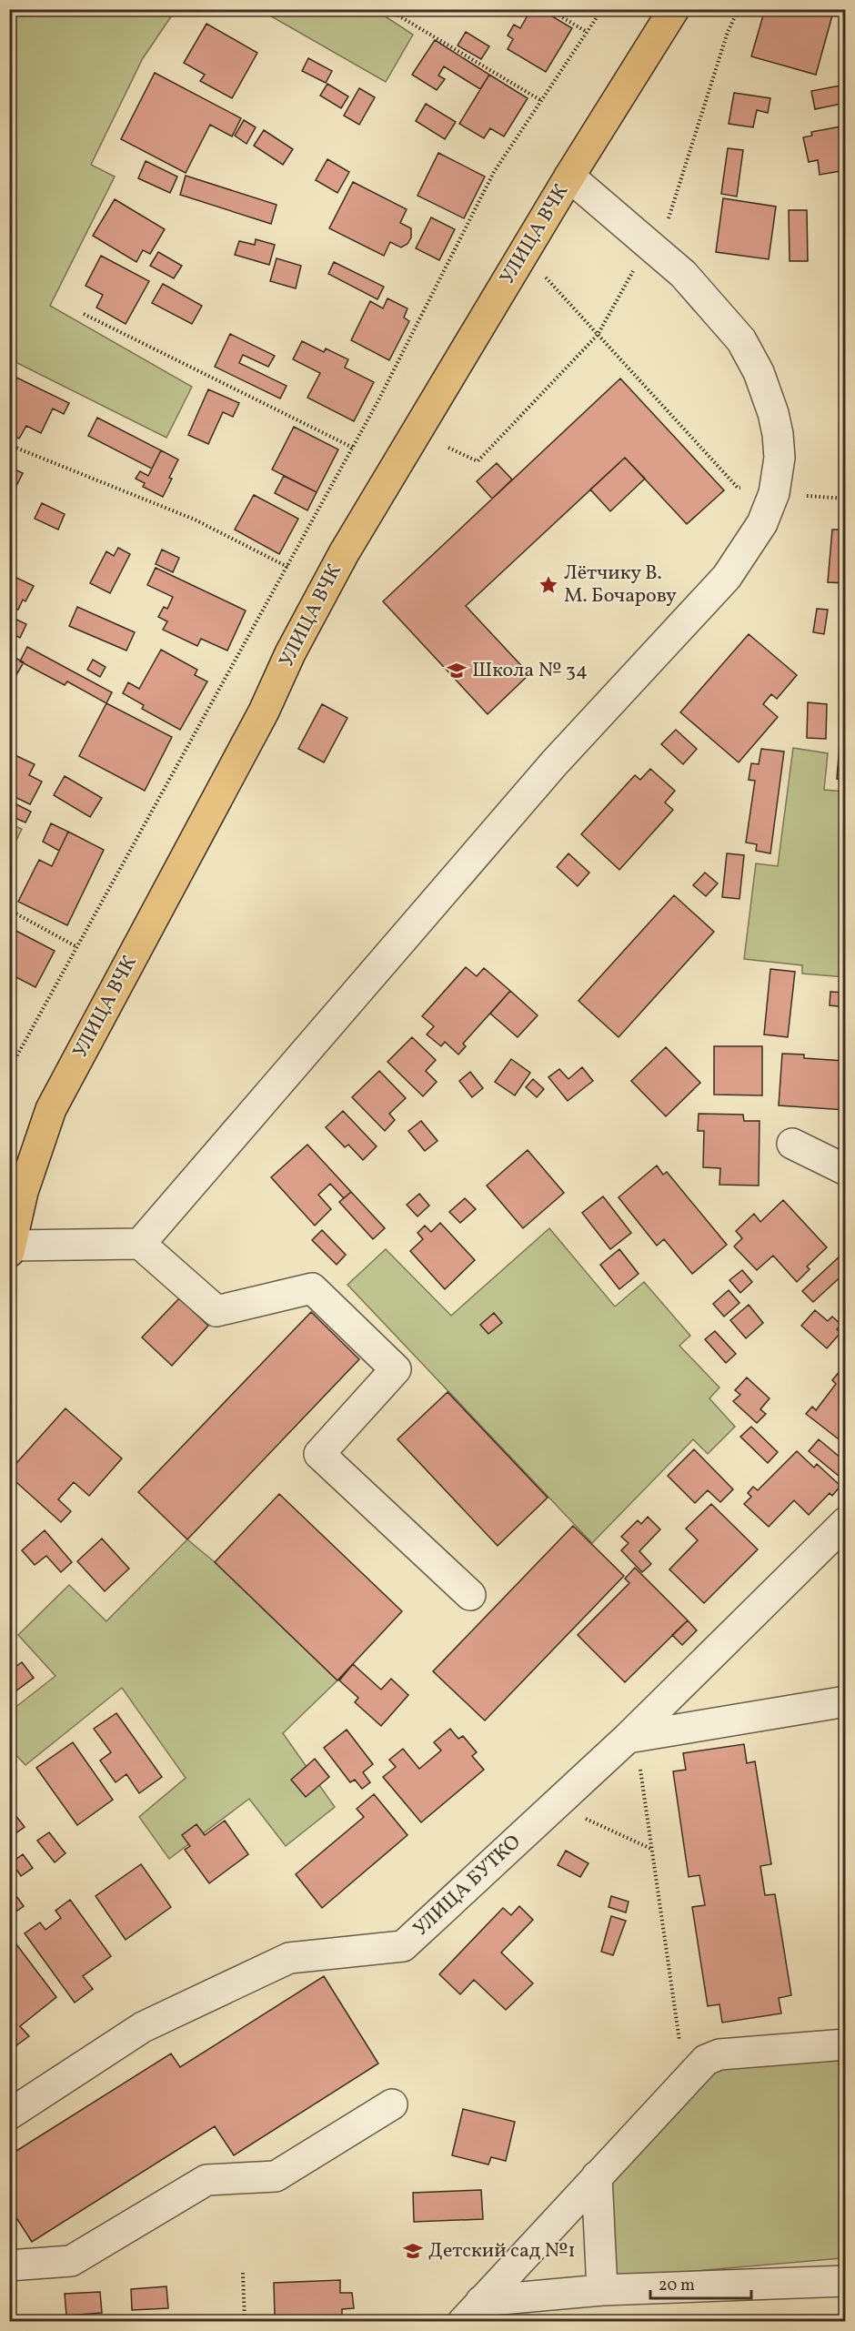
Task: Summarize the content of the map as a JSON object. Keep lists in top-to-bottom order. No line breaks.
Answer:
{"streets":{"main road":["УЛИЦА ВЧК"],"lane":["УЛИЦА БУТКО"]},"places":{"place":["Лётчику В. М. Бочарову"],"school or university":["Школа № 34","Детский сад №1"]},"scale_bar":"20 m"}
